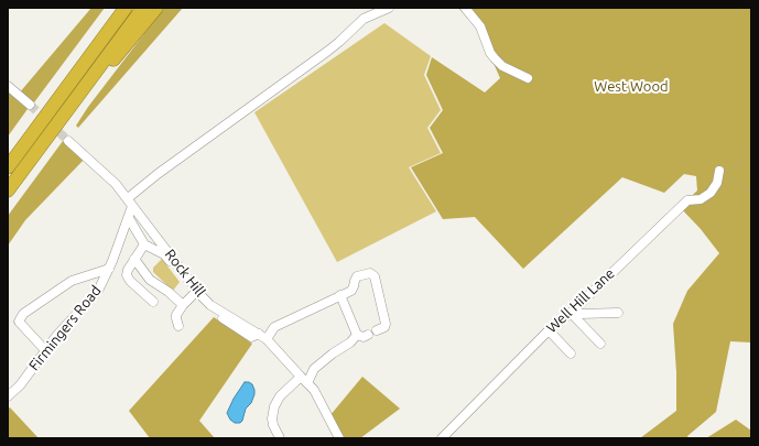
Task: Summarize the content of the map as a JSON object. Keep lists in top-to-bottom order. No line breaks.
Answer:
{"streets":{"street":["Rock Hill","Well Hill Lane","Firmingers Road"]},"crossings":[["Rock Hill","Firmingers Road"]],"parks":["West Wood"]}
